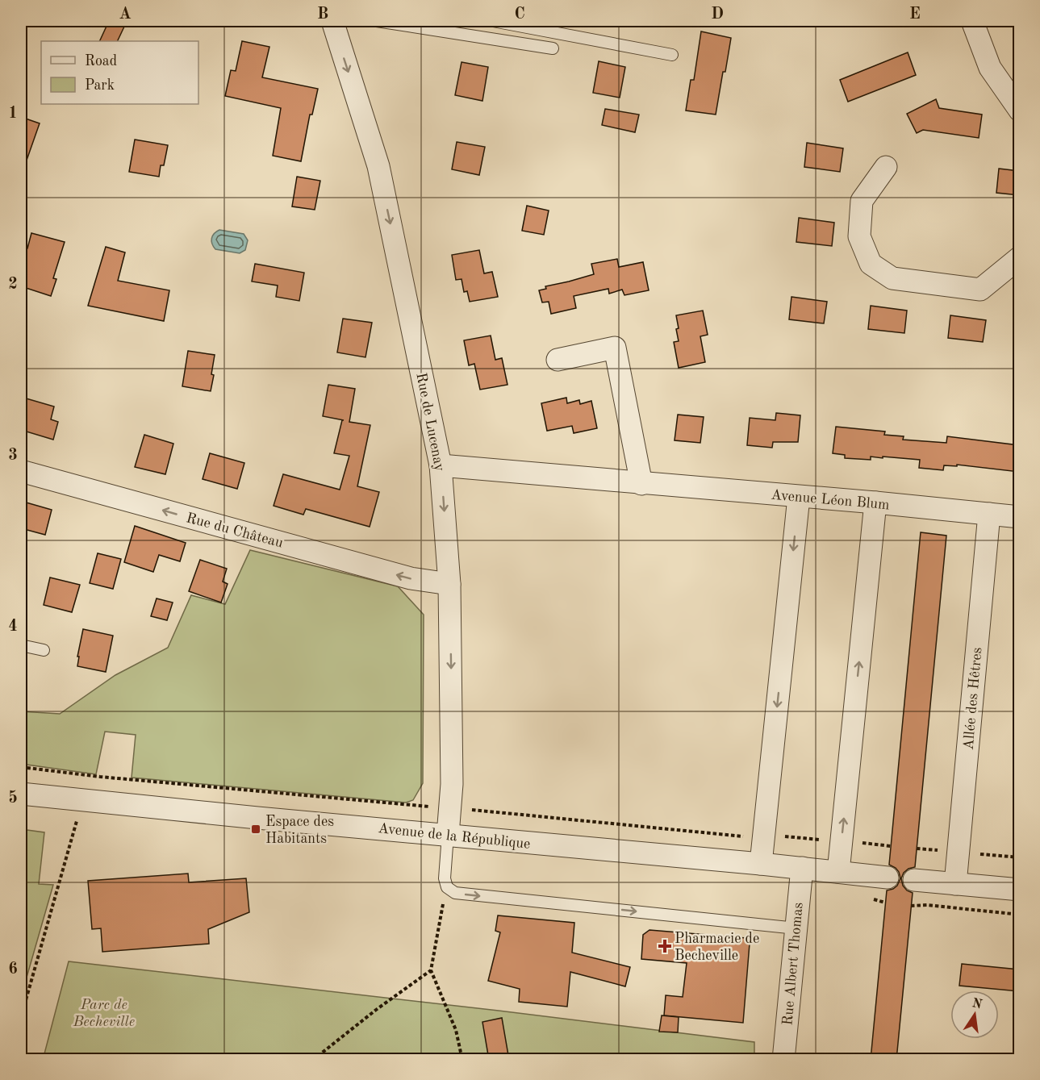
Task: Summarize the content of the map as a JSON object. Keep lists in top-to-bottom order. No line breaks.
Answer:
{"streets":{"street":["Rue de Lucenay","Avenue Léon Blum","Rue du Château","Allée des Hêtres","Avenue de la République","Rue Albert Thomas"]},"crossings":[["Rue de Lucenay","Avenue Léon Blum"],["Rue de Lucenay","Rue du Château"],["Rue de Lucenay","Avenue de la République"],["Avenue Léon Blum","Allée des Hêtres"],["Avenue de la République","Rue Albert Thomas"]],"one_way":["Rue de Lucenay","Rue du Château"],"parks":["Parc de Becheville"],"places":{"transit":["Espace des Habitants"],"health":["Pharmacie de Becheville"]},"legend":["Road","Park"],"north":"top","grid":{"columns":["A","B","C","D","E"],"rows":["1","2","3","4","5","6"]}}
